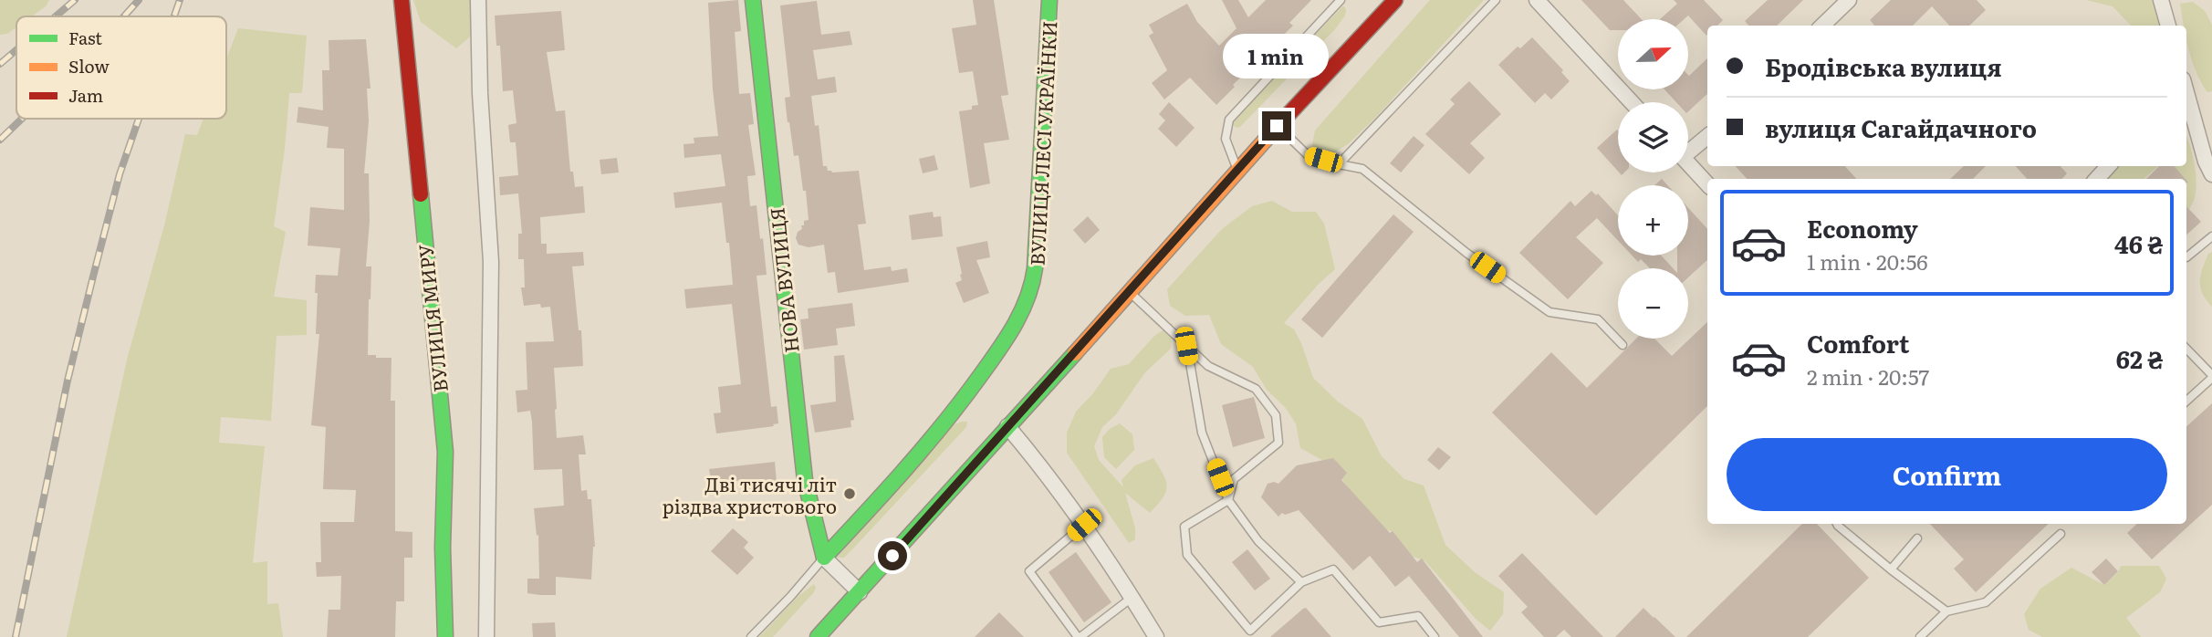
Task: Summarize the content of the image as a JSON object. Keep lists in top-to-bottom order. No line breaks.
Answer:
{"streets":{"street":["ВУЛИЦЯ ЛЕСІ УКРАЇНКИ","НОВА ВУЛИЦЯ","ВУЛИЦЯ МИРУ"]},"crossings":[["ВУЛИЦЯ ЛЕСІ УКРАЇНКИ","НОВА ВУЛИЦЯ"]],"places":["Дві тисячі літ різдва христового"],"legend":["Fast","Slow","Jam"],"north":"right","page":{"map_buttons":["+","−"],"banner":["Бродівська вулиця","вулиця Сагайдачного"],"bubble":"1 min","list":[{"name":"Economy","note":"1 min · 20:56","value":"46 ₴"},{"name":"Comfort","note":"2 min · 20:57","value":"62 ₴"}],"buttons":"Confirm"}}
